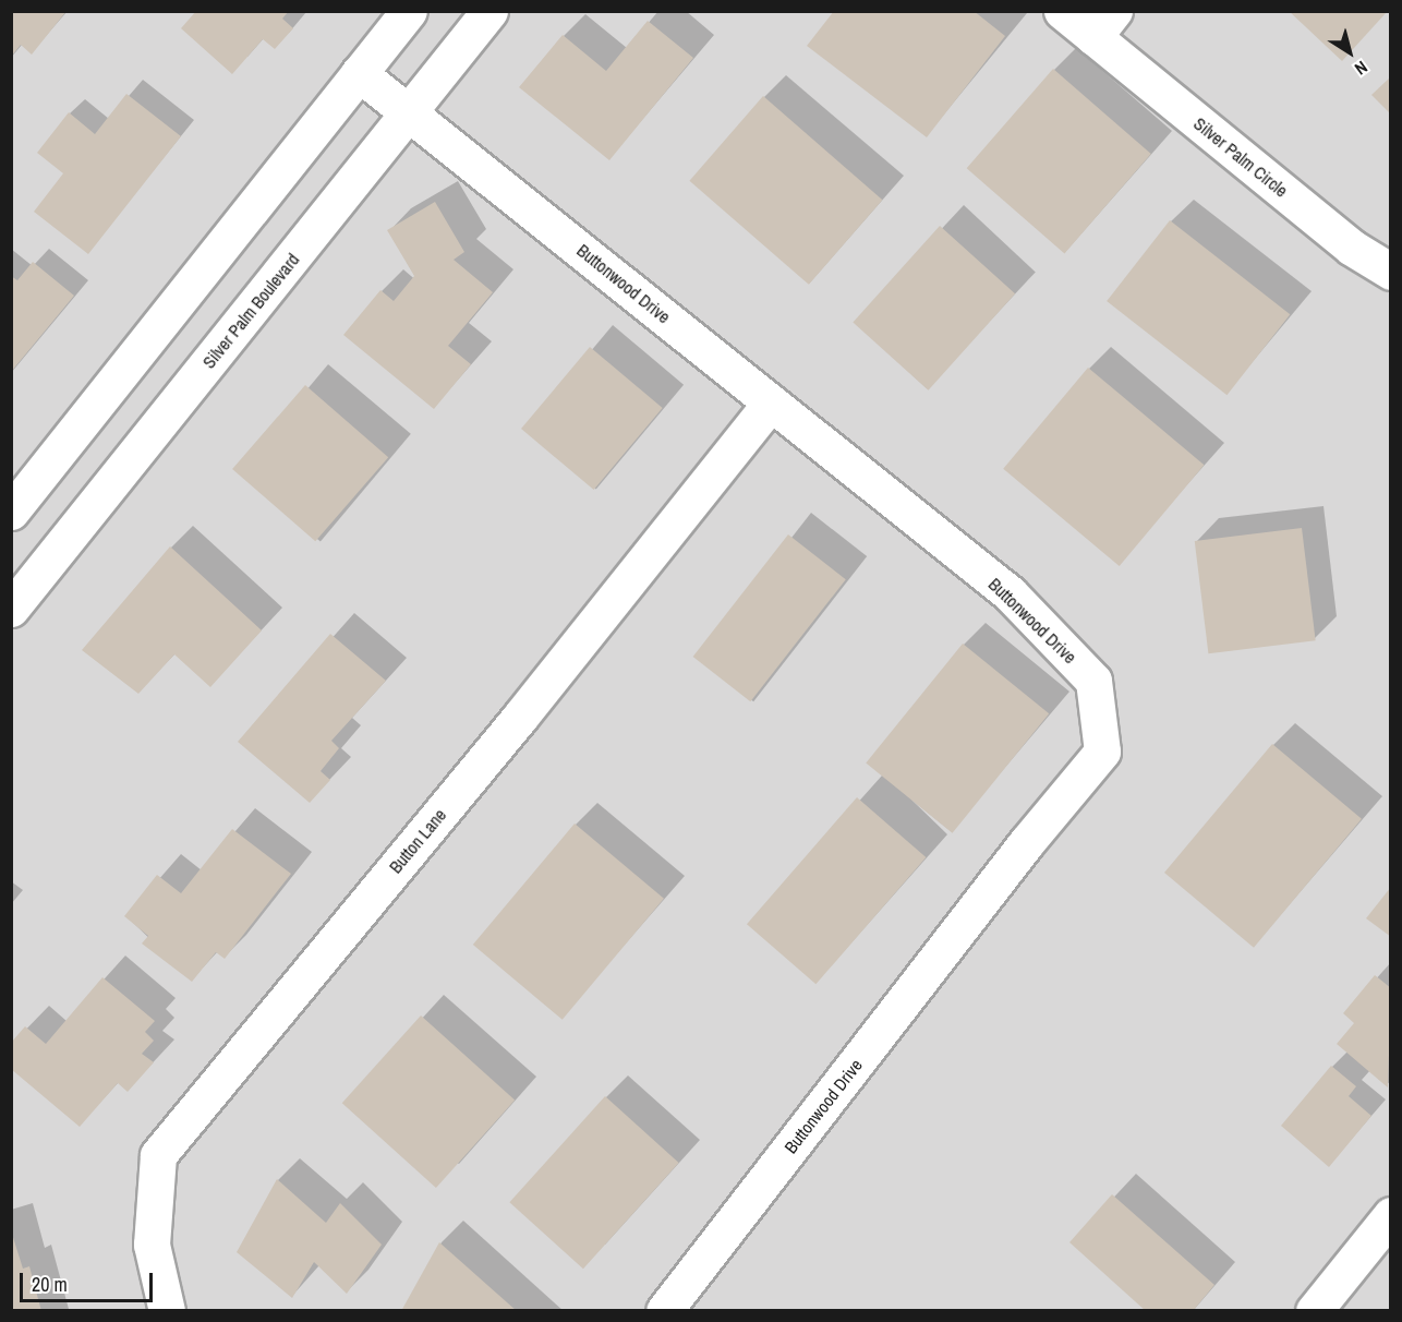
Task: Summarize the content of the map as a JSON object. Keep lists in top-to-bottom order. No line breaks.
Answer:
{"streets":{"street":["Silver Palm Circle","Buttonwood Drive","Silver Palm Boulevard","Button Lane"]},"crossings":[["Buttonwood Drive","Silver Palm Boulevard"],["Buttonwood Drive","Button Lane"]],"scale_bar":"20 m","north":"bottom right"}
